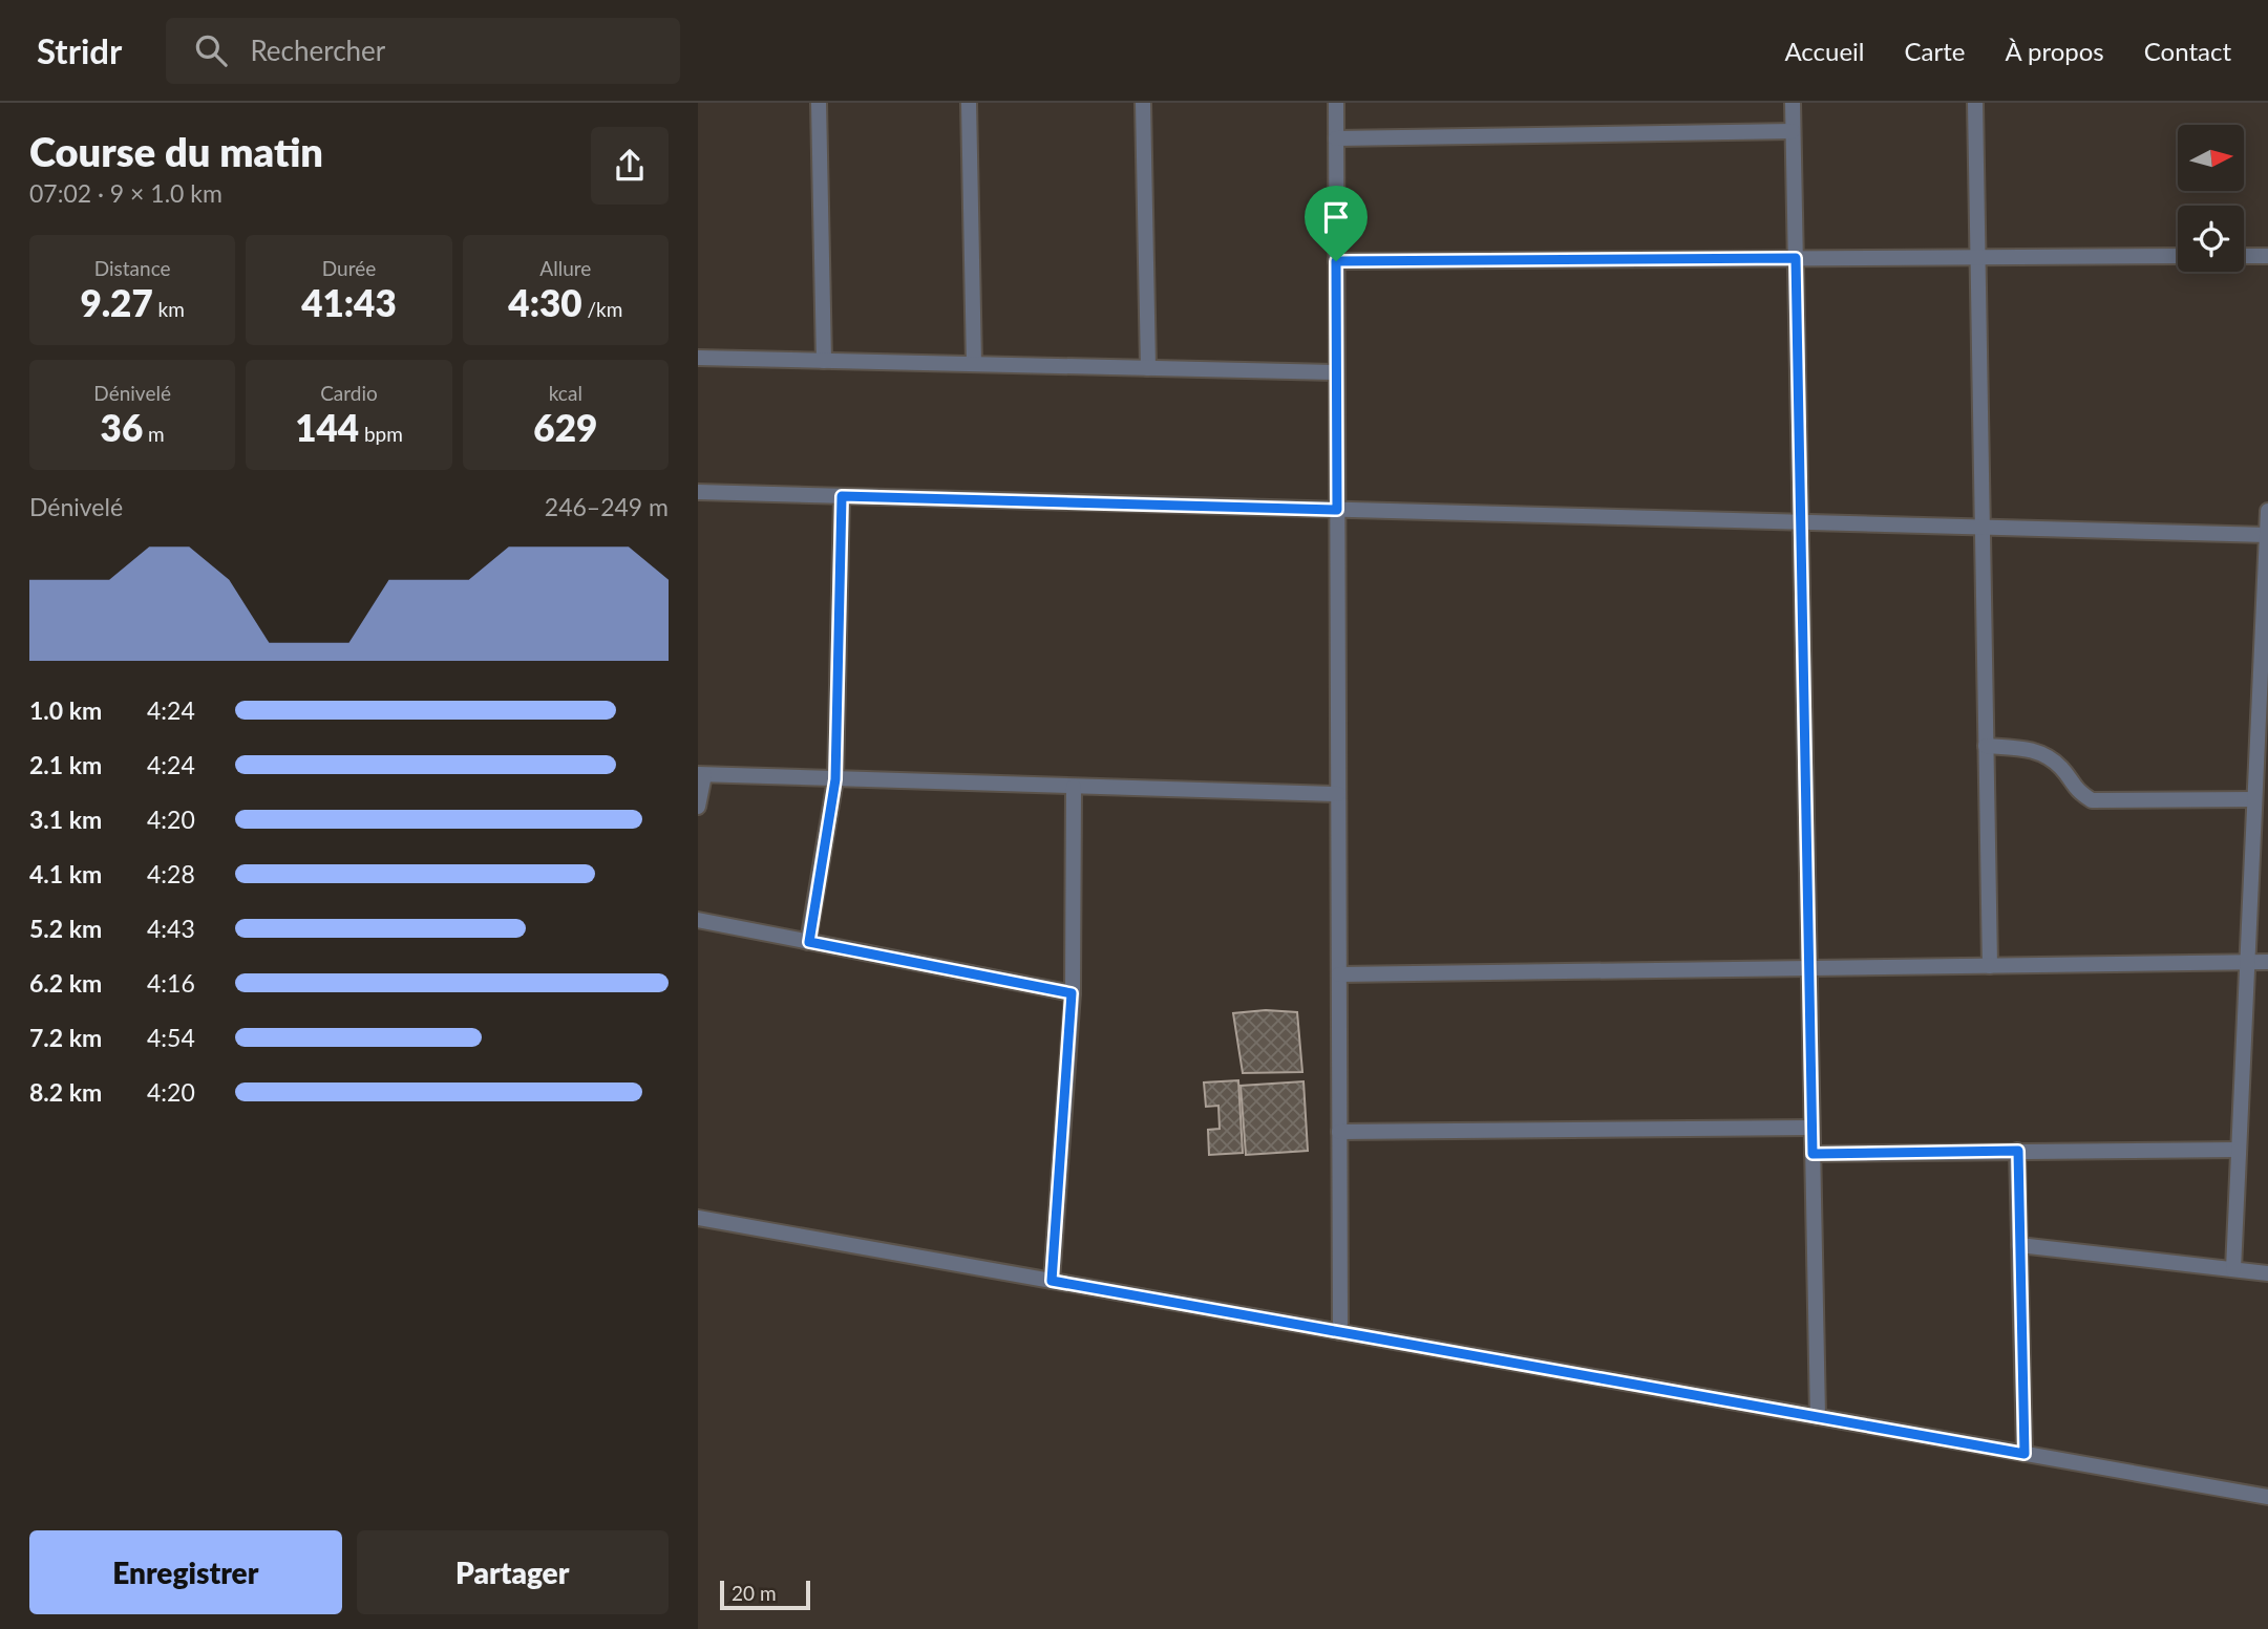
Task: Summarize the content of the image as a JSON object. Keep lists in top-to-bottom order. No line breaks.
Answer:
{"scale_bar":"20 m","north":"right","page":{"header":"Stridr","search":"Rechercher","nav":["Accueil","Carte","À propos","Contact"],"heading":["Course du matin","07:02 · 9 × 1.0 km"],"stats":[["Distance","9.27 km"],["Durée","41:43"],["Allure","4:30 /km"],["Dénivelé","36 m"],["Cardio","144 bpm"],["kcal","629"]],"chart":["Dénivelé","246–249 m"],"list":[{"name":"1.0 km","note":"4:24"},{"name":"2.1 km","note":"4:24"},{"name":"3.1 km","note":"4:20"},{"name":"4.1 km","note":"4:28"},{"name":"5.2 km","note":"4:43"},{"name":"6.2 km","note":"4:16"},{"name":"7.2 km","note":"4:54"},{"name":"8.2 km","note":"4:20"}],"buttons":["Enregistrer","Partager"],"scale":"20 m"}}
